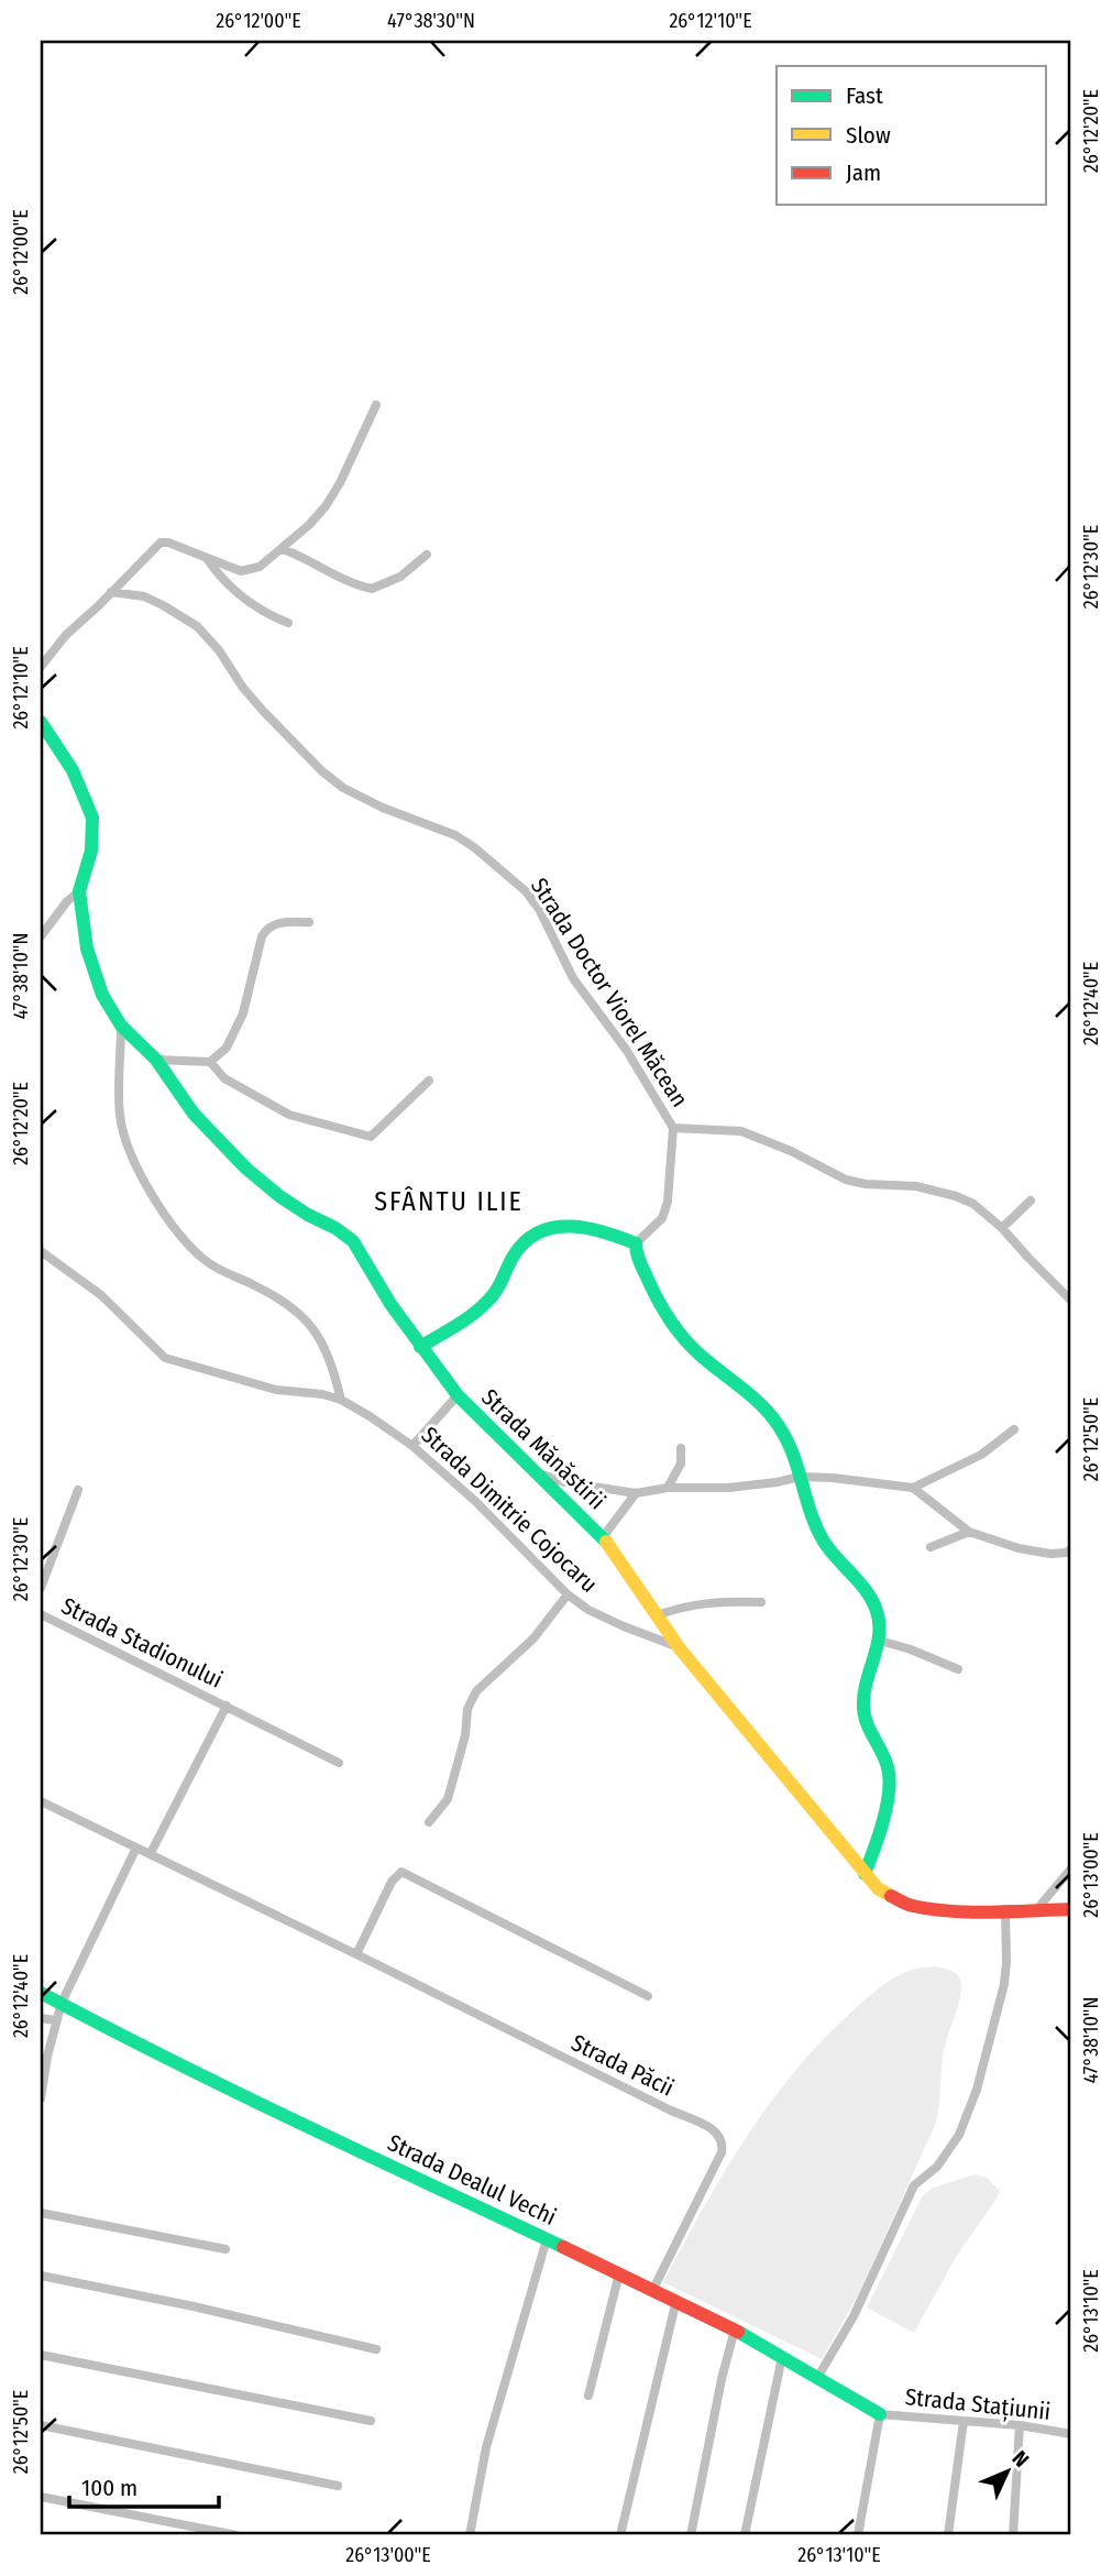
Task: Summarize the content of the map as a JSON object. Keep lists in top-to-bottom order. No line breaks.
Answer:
{"streets":{"street":["Strada Doctor Viorel Măcean","Strada Mănăstirii","Strada Dimitrie Cojocaru","Strada Stadionului","Strada Păcii","Strada Dealul Vechi","Strada Stațiunii"]},"crossings":[["Strada Mănăstirii","Strada Dimitrie Cojocaru"],["Strada Stadionului","Strada Păcii"],["Strada Păcii","Strada Dealul Vechi"],["Strada Dealul Vechi","Strada Stațiunii"]],"districts":["SFÂNTU ILIE"],"legend":["Fast","Slow","Jam"],"scale_bar":"100 m","north":"top right","coordinates":["26°12'00\"E","47°38'30\"N","26°12'10\"E","26°12'20\"E","26°12'30\"E","47°38'10\"N","26°12'40\"E","26°12'50\"E","26°13'00\"E","26°13'10\"E"]}
